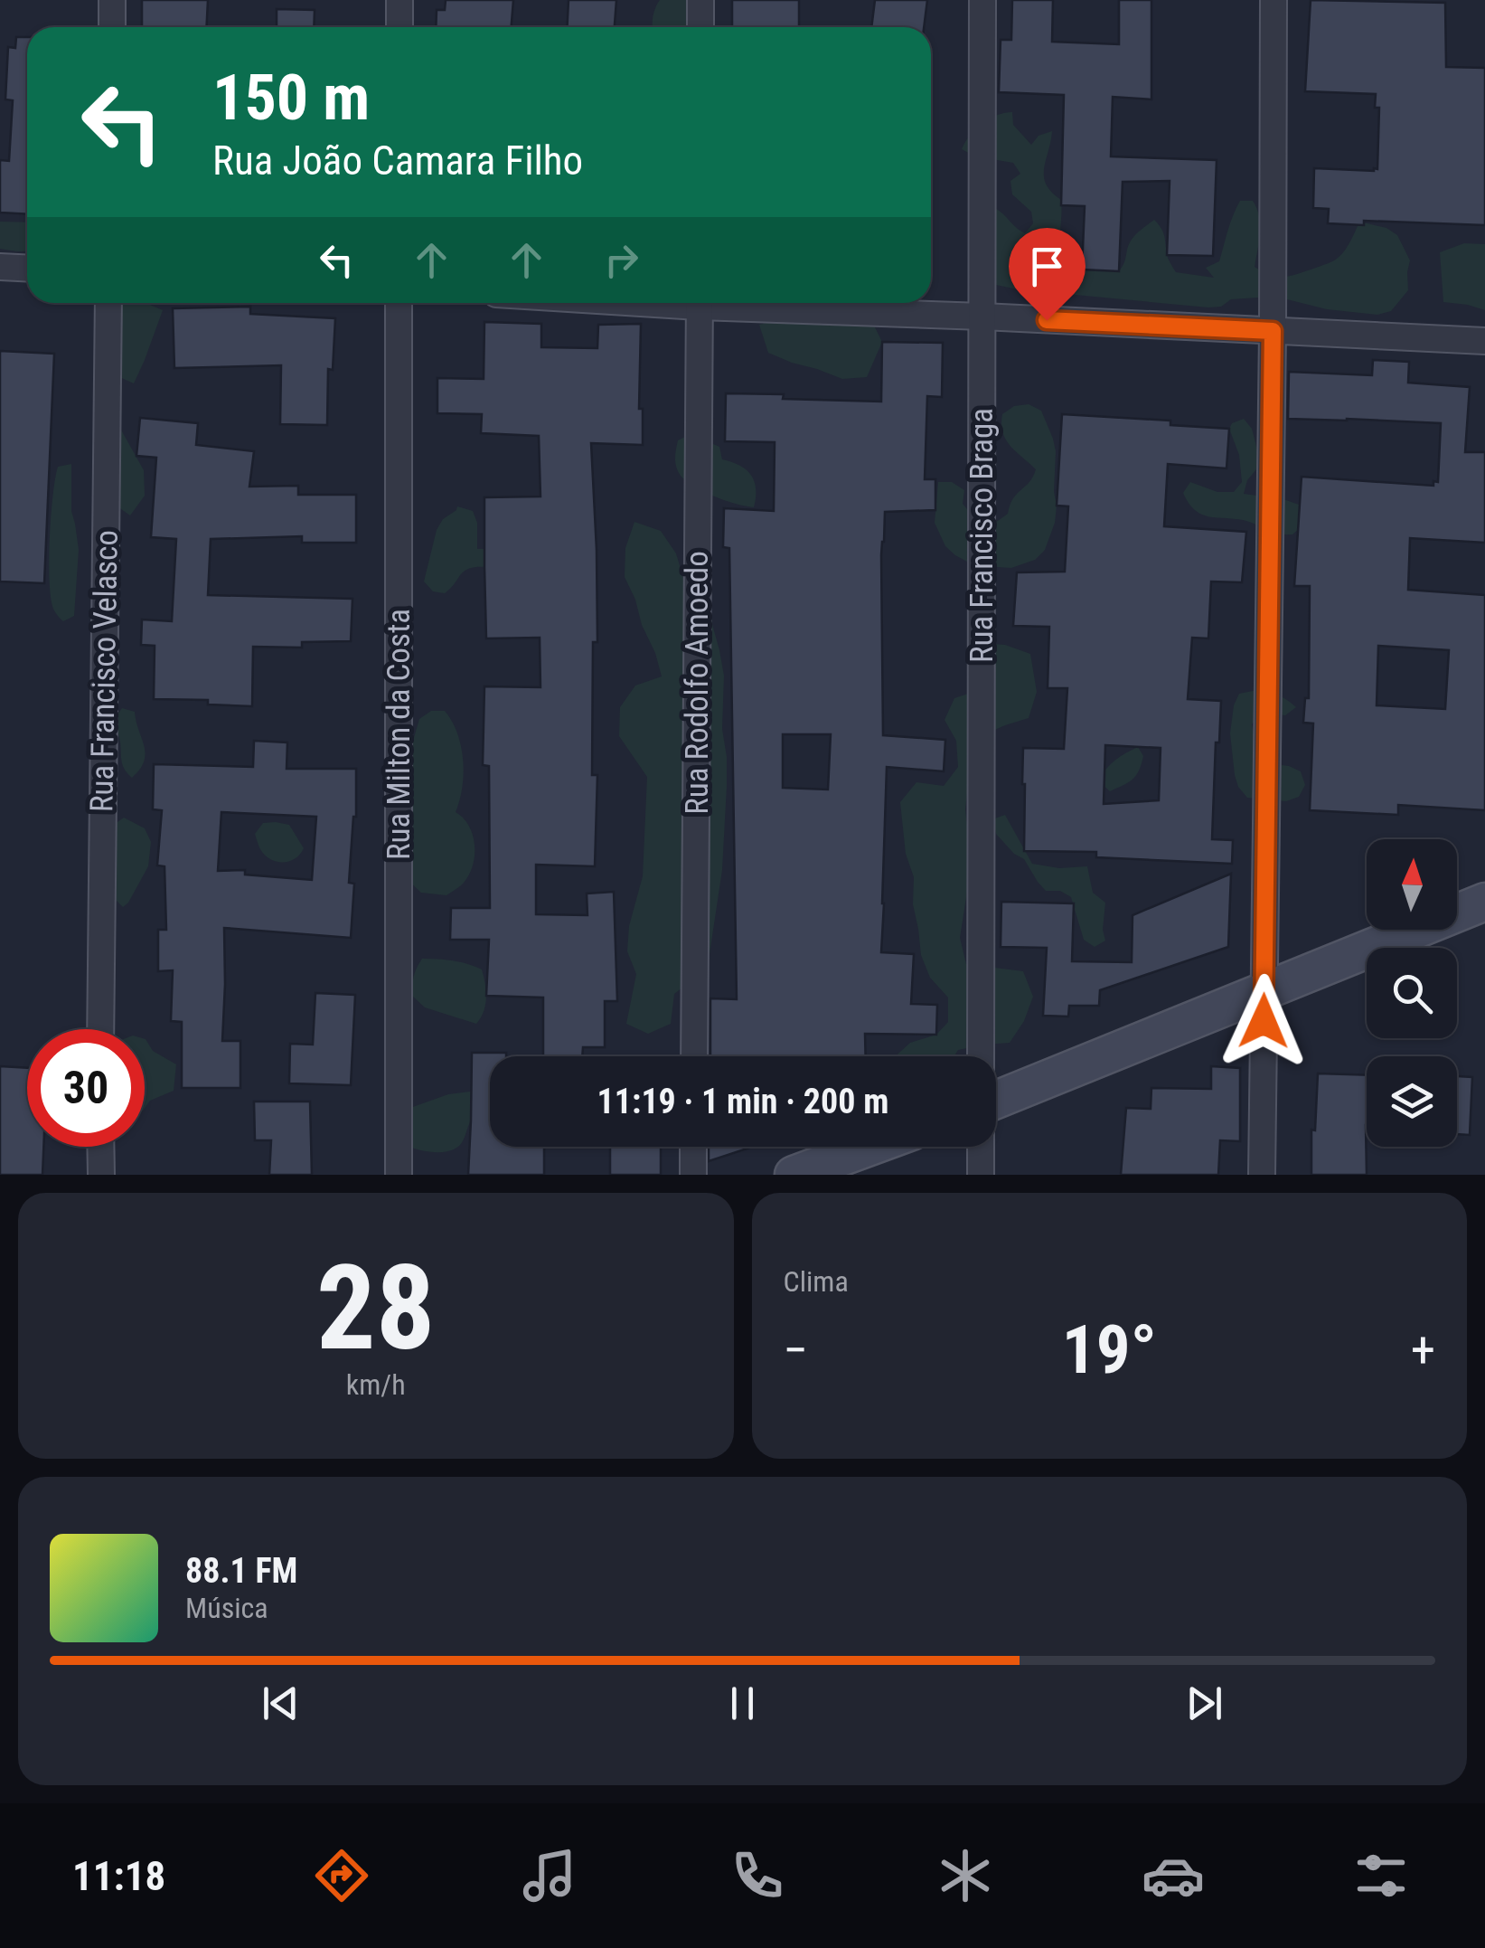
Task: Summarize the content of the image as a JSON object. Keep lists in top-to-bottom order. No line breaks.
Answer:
{"streets":{"street":["Rua Francisco Braga","Rua Francisco Velasco","Rua Rodolfo Amoedo","Rua Milton da Costa"]},"north":"top","page":{"turn":["150 m","Rua João Camara Filho"],"limit":"30","trip":"11:19 · 1 min · 200 m","tile":[["28","km/h"],"Clima"],"heat":["−","19°","+"],"song":["88.1 FM","Música"],"tabs":"11:18"}}
